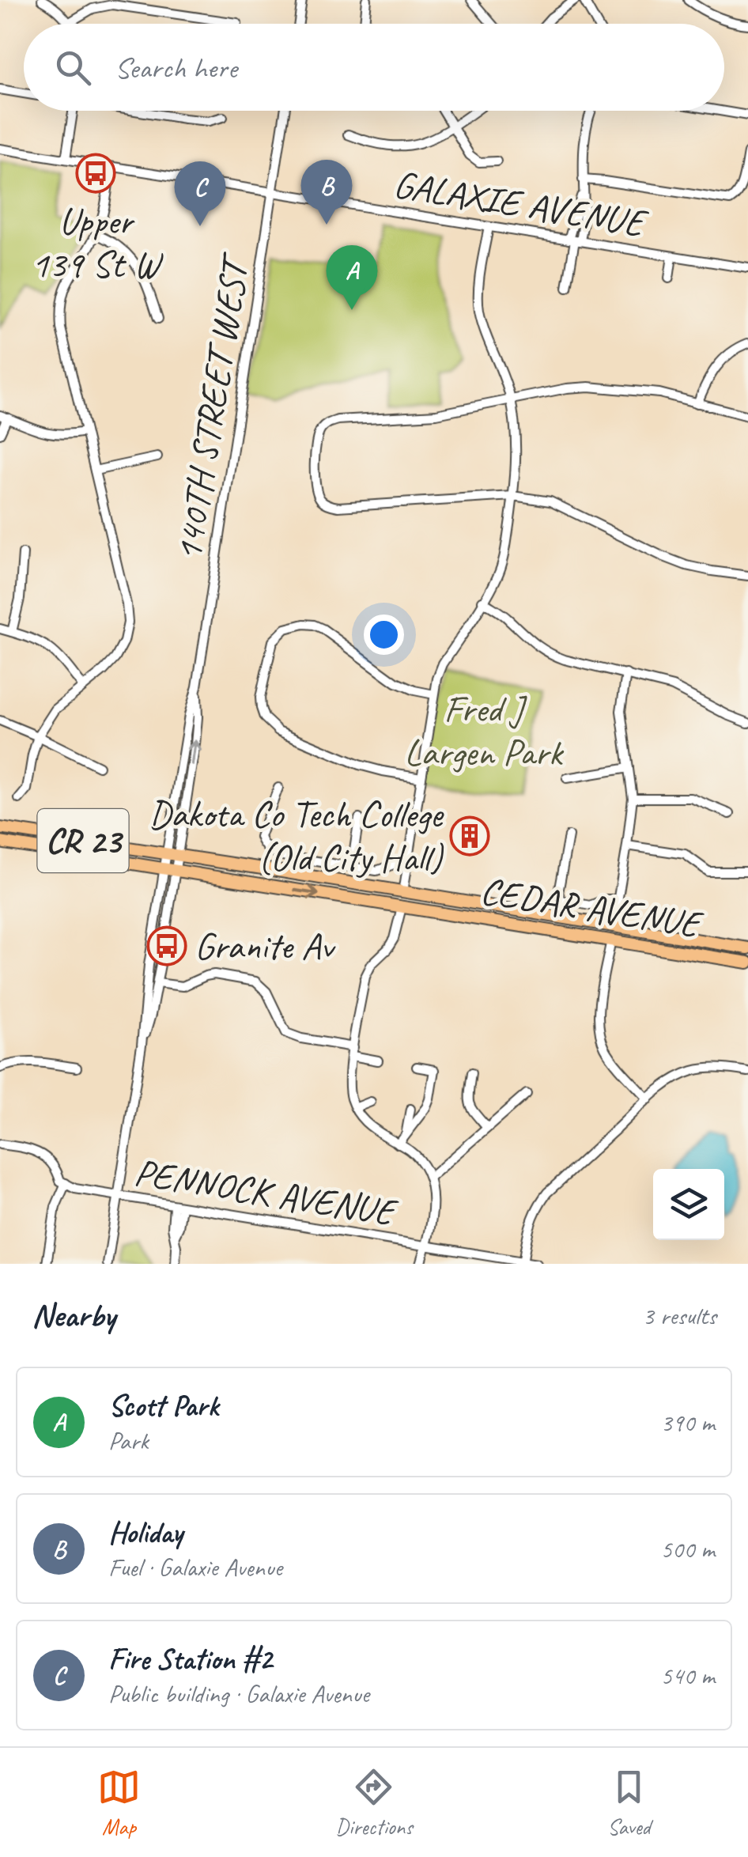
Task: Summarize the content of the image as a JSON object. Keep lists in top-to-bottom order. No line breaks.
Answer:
{"streets":{"highway":["CR 23","CEDAR AVENUE"],"street":["GALAXIE AVENUE","140TH STREET WEST","PENNOCK AVENUE"]},"crossings":[["GALAXIE AVENUE","140TH STREET WEST"],["140TH STREET WEST","CEDAR AVENUE"],["140TH STREET WEST","PENNOCK AVENUE"]],"parks":["Fred J Largen Park"],"places":{"bus stop":["Upper 139 St W","Granite Av"],"building":["Dakota Co Tech College (Old City Hall)"]},"page":{"search":"Search here","pins":["B","C","A"],"heading":["Nearby","3 results"],"list":[{"mark":"A","name":"Scott Park","note":"Park","value":"390 m"},{"mark":"B","name":"Holiday","note":"Fuel · Galaxie Avenue","value":"500 m"},{"mark":"C","name":"Fire Station #2","note":"Public building · Galaxie Avenue","value":"540 m"}],"nav":["Map","Directions","Saved"]}}
